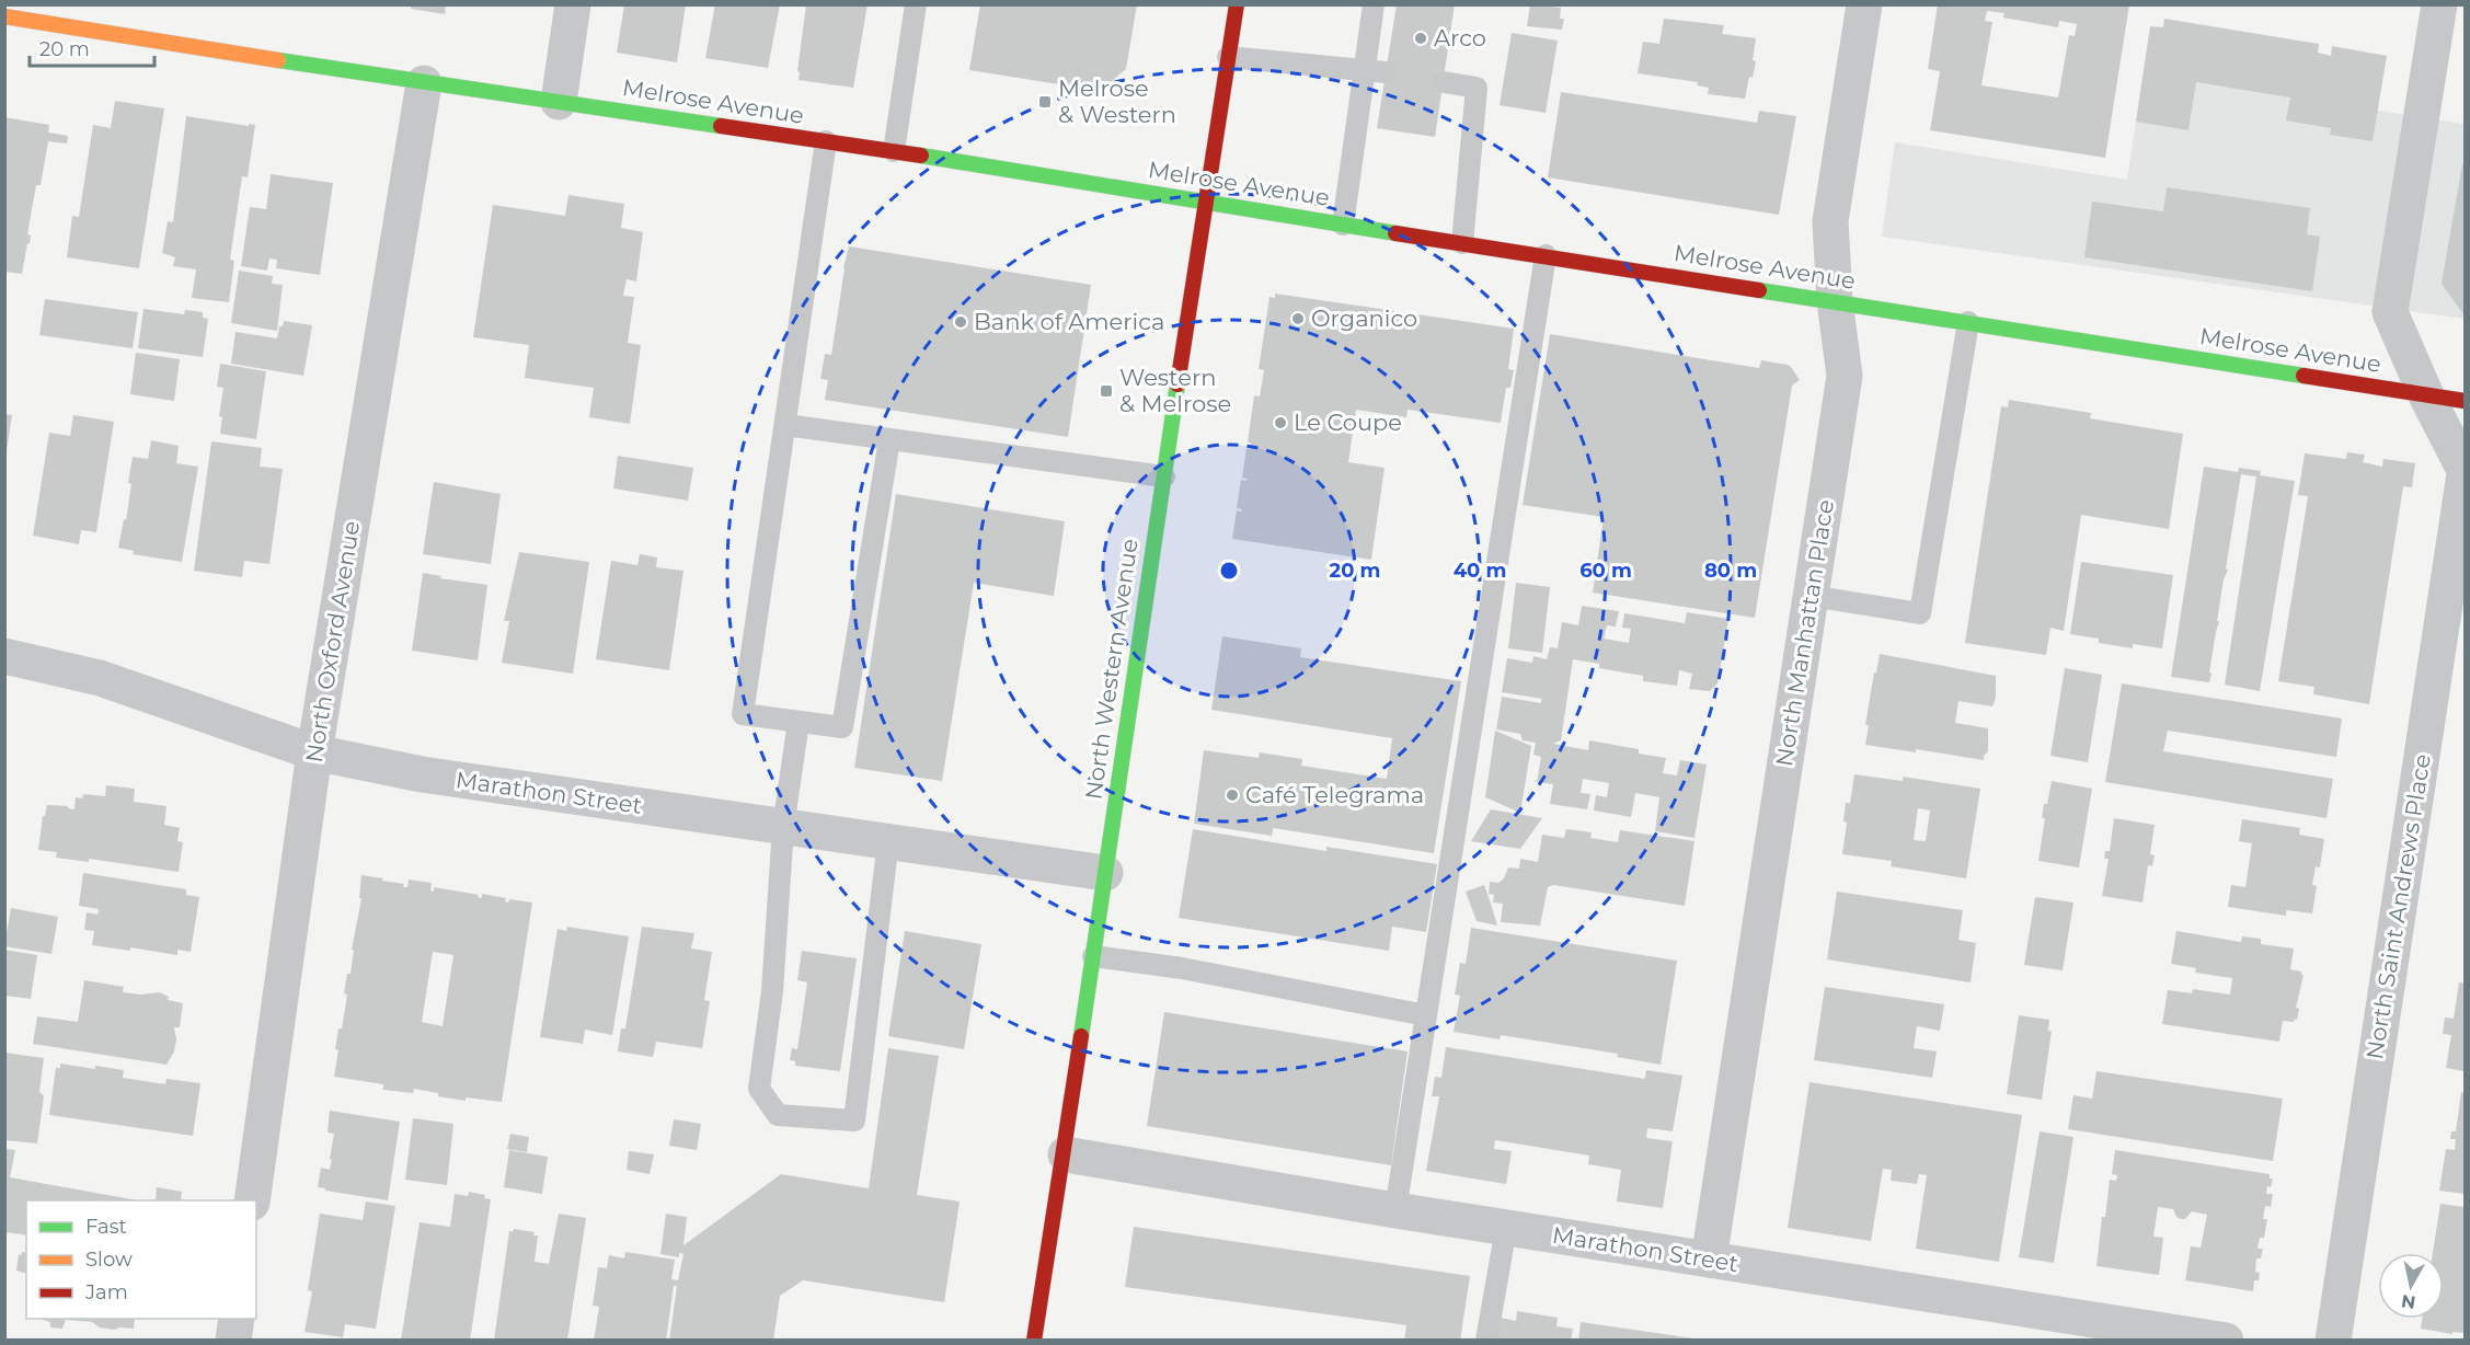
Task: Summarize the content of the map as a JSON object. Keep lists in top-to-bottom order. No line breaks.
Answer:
{"streets":{"main road":["Melrose Avenue","North Western Avenue"],"street":["North Manhattan Place","North Oxford Avenue","Marathon Street","North Saint Andrews Place"]},"crossings":[["Melrose Avenue","North Manhattan Place"],["Melrose Avenue","North Oxford Avenue"],["Melrose Avenue","North Western Avenue"],["Melrose Avenue","North Saint Andrews Place"],["North Manhattan Place","Marathon Street"],["North Oxford Avenue","Marathon Street"],["North Western Avenue","Marathon Street"]],"places":{"other":["Arco","Organico","Bank of America","Le Coupe","Café Telegrama"],"transit":["Melrose & Western","Western & Melrose"]},"legend":["Fast","Slow","Jam"],"scale_bar":"20 m","north":"bottom","rings":["20 m","40 m","60 m","80 m"]}
